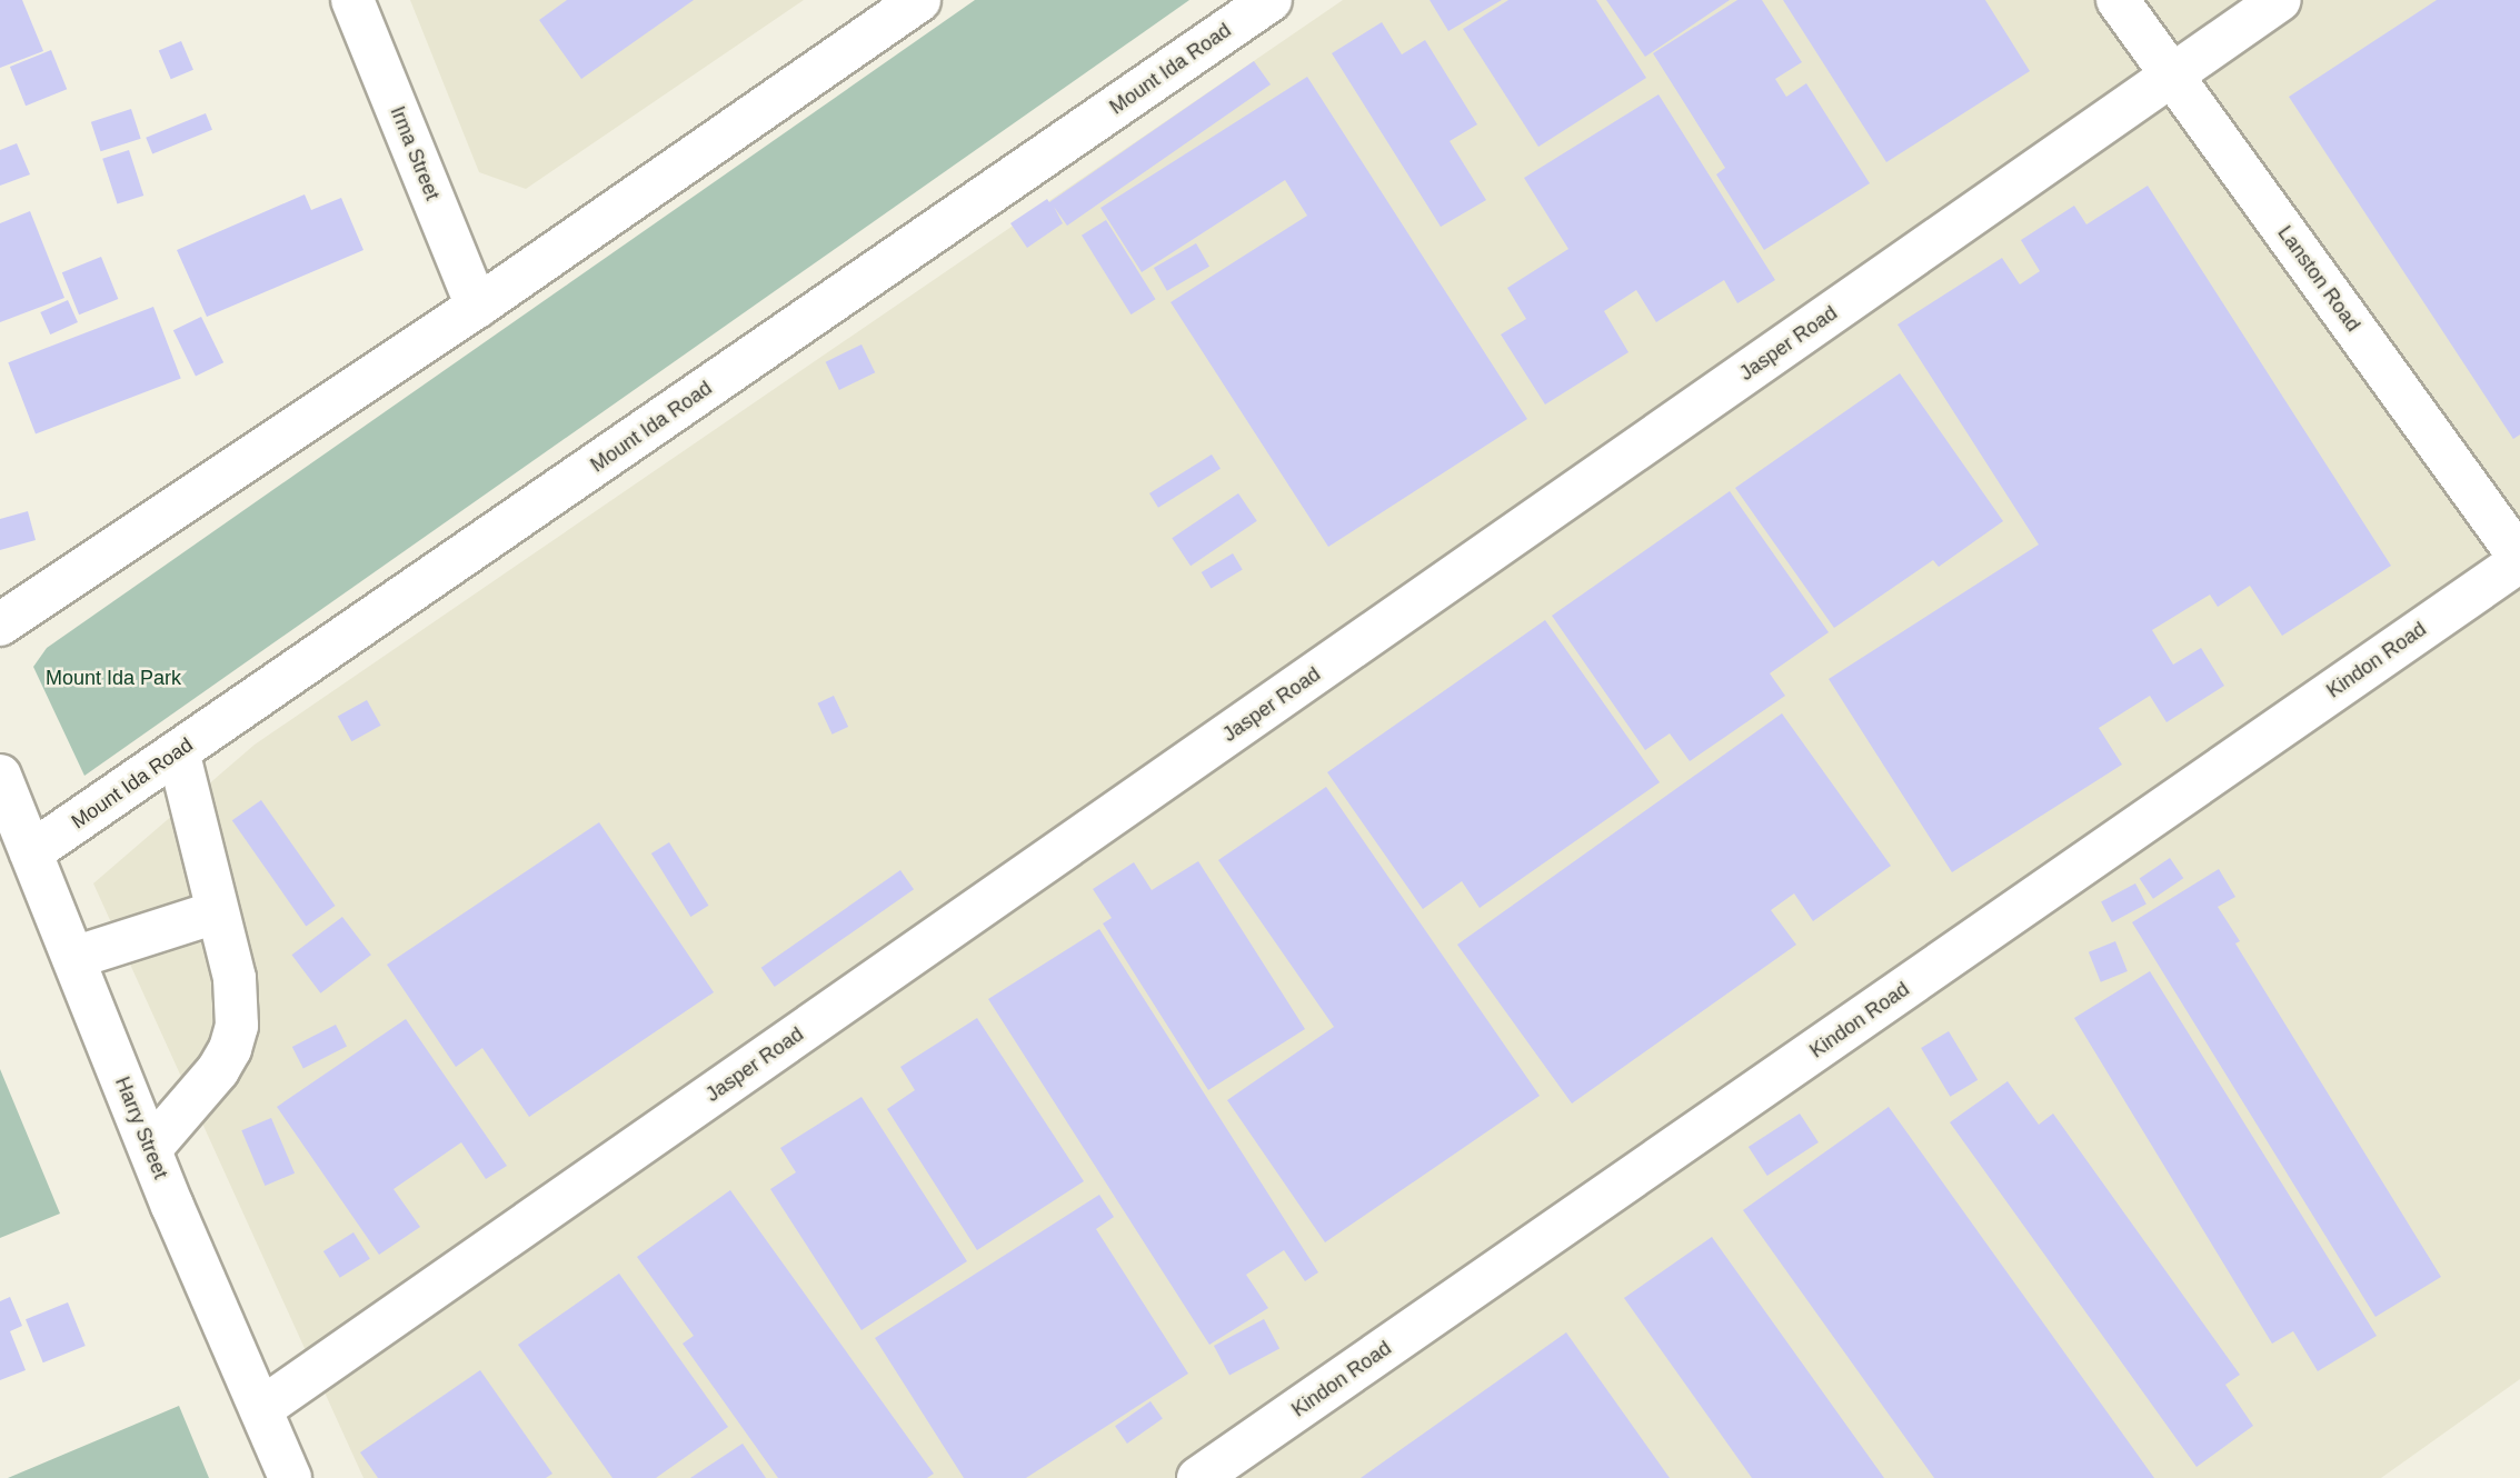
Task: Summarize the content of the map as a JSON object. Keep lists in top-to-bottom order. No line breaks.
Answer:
{"streets":{"street":["Mount Ida Road","Irma Street","Lanston Road","Jasper Road","Kindon Road","Harry Street"]},"crossings":[["Mount Ida Road","Harry Street"],["Lanston Road","Jasper Road"],["Lanston Road","Kindon Road"],["Jasper Road","Harry Street"]],"parks":["Mount Ida Park"]}
